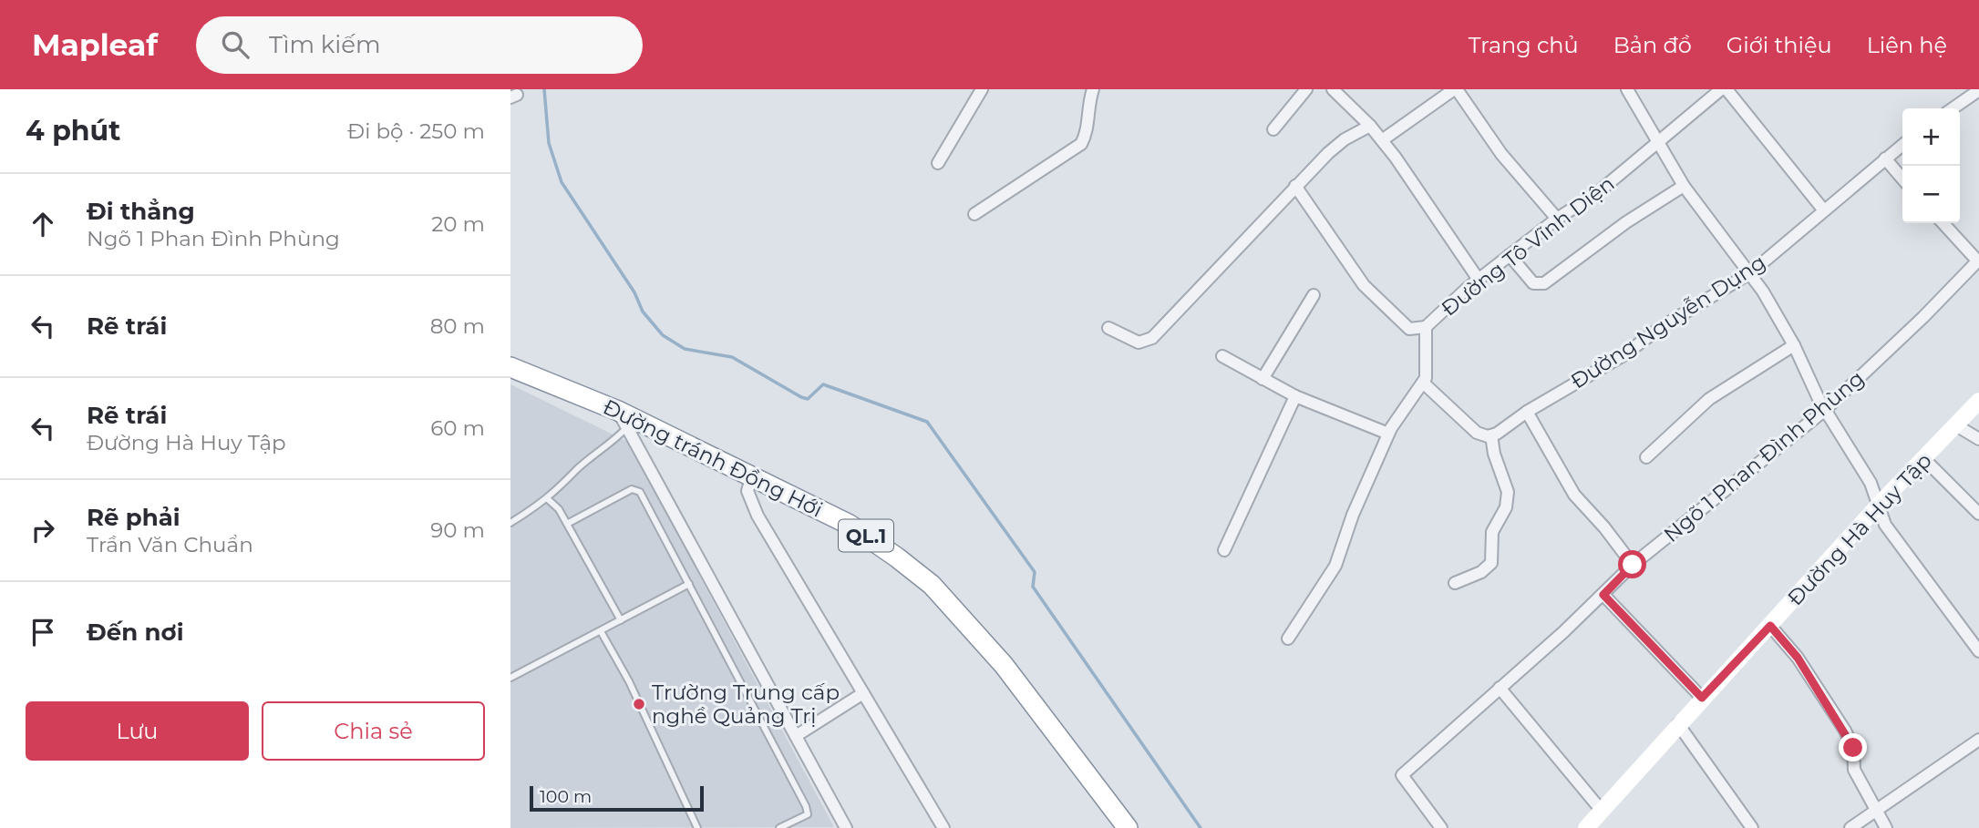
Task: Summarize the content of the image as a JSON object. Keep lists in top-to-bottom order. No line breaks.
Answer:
{"streets":{"highway":["Đường tránh Đồng Hới","QL.1"],"main road":["Đường Hà Huy Tập"],"street":["Đường Tô Vĩnh Diện","Đường Nguyễn Dụng","Ngõ 1 Phan Đình Phùng"]},"places":["Trường Trung cấp nghề Quảng Trị"],"scale_bar":"100 m","page":{"header":"Mapleaf","search":"Tìm kiếm","nav":["Trang chủ","Bản đồ","Giới thiệu","Liên hệ"],"heading":["4 phút","Đi bộ · 250 m"],"map_buttons":["+","−"],"list":[["Đi thẳng","Ngõ 1 Phan Đình Phùng","20 m"],["Rẽ trái","80 m"],["Rẽ trái","Đường Hà Huy Tập","60 m"],["Rẽ phải","Trần Văn Chuẩn","90 m"],"Đến nơi"],"buttons":["Lưu","Chia sẻ"],"scale":"100 m"}}
